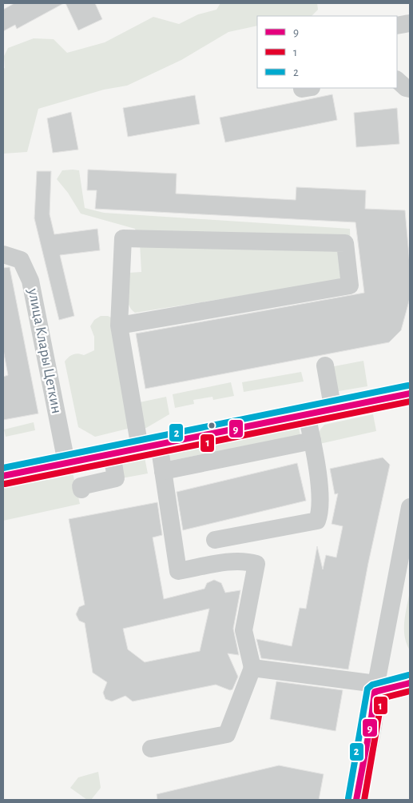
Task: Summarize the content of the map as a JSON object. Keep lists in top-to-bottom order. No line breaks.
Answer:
{"streets":{"street":["улица Клары Цеткин"]},"lines":["transit line 2","transit line 9","transit line 1"],"legend":["9","1","2"]}
